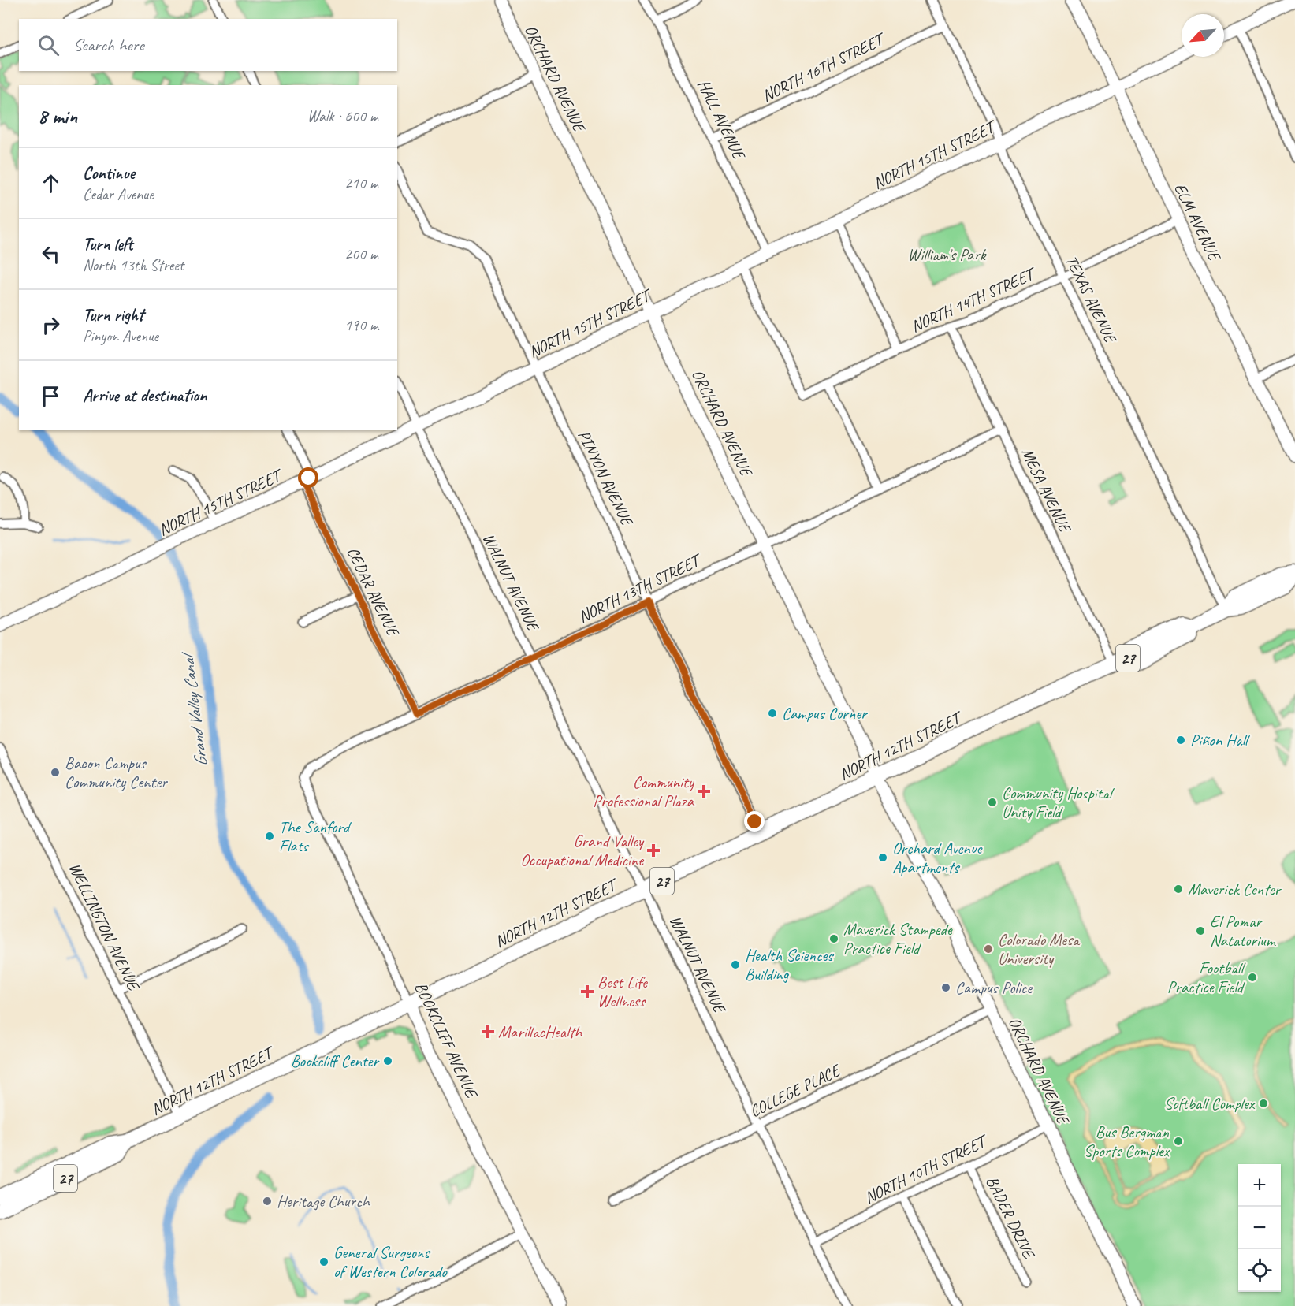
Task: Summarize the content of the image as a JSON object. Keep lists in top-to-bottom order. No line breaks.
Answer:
{"streets":{"main road":["27","NORTH 12TH STREET"],"street":["NORTH 16TH STREET","ORCHARD AVENUE","HALL AVENUE","NORTH 15TH STREET","ELM AVENUE","TEXAS AVENUE","NORTH 14TH STREET","PINYON AVENUE","MESA AVENUE","WALNUT AVENUE","NORTH 13TH STREET","CEDAR AVENUE","WELLINGTON AVENUE","BOOKCLIFF AVENUE","COLLEGE PLACE","NORTH 10TH STREET","BADER DRIVE"]},"crossings":[["NORTH 16TH STREET","HALL AVENUE"],["NORTH 16TH STREET","TEXAS AVENUE"],["ORCHARD AVENUE","NORTH 15TH STREET"],["ORCHARD AVENUE","NORTH 13TH STREET"],["ORCHARD AVENUE","NORTH 12TH STREET"],["ORCHARD AVENUE","COLLEGE PLACE"],["ORCHARD AVENUE","NORTH 10TH STREET"],["HALL AVENUE","NORTH 15TH STREET"],["NORTH 15TH STREET","ELM AVENUE"],["NORTH 15TH STREET","TEXAS AVENUE"],["NORTH 15TH STREET","NORTH 14TH STREET"],["NORTH 15TH STREET","PINYON AVENUE"],["NORTH 15TH STREET","WALNUT AVENUE"],["NORTH 15TH STREET","CEDAR AVENUE"],["ELM AVENUE","NORTH 14TH STREET"],["TEXAS AVENUE","NORTH 14TH STREET"],["TEXAS AVENUE","NORTH 12TH STREET"],["NORTH 14TH STREET","MESA AVENUE"],["PINYON AVENUE","NORTH 13TH STREET"],["PINYON AVENUE","NORTH 12TH STREET"],["MESA AVENUE","NORTH 13TH STREET"],["MESA AVENUE","NORTH 12TH STREET"],["WALNUT AVENUE","NORTH 13TH STREET"],["WALNUT AVENUE","NORTH 12TH STREET"],["WALNUT AVENUE","COLLEGE PLACE"],["WALNUT AVENUE","NORTH 10TH STREET"],["NORTH 13TH STREET","CEDAR AVENUE"],["NORTH 13TH STREET","BOOKCLIFF AVENUE"],["NORTH 12TH STREET","WELLINGTON AVENUE"],["NORTH 12TH STREET","BOOKCLIFF AVENUE"],["NORTH 10TH STREET","BADER DRIVE"]],"water":["Grand Valley Canal"],"parks":["William's Park"],"places":{"other":["Campus Corner","Piñon Hall","Bacon Campus Community Center","Community Hospital Unity Field","The Sanford Flats","Orchard Avenue Apartments","Maverick Center","El Pomar Natatorium","Maverick Stampede Practice Field","Colorado Mesa University","Health Sciences Building","Football Practice Field","Campus Police","Bookcliff Center","Softball Complex","Bus Bergman Sports Complex","Heritage Church","General Surgeons of Western Colorado"],"health":["Community Professional Plaza","Grand Valley Occupational Medicine","Best Life Wellness","MarillacHealth"]},"north":"bottom left","page":{"search":"Search here","heading":["8 min","Walk · 600 m"],"list":[["Continue","Cedar Avenue","210 m"],["Turn left","North 13th Street","200 m"],["Turn right","Pinyon Avenue","190 m"],"Arrive at destination"],"map_buttons":["+","−"]}}
